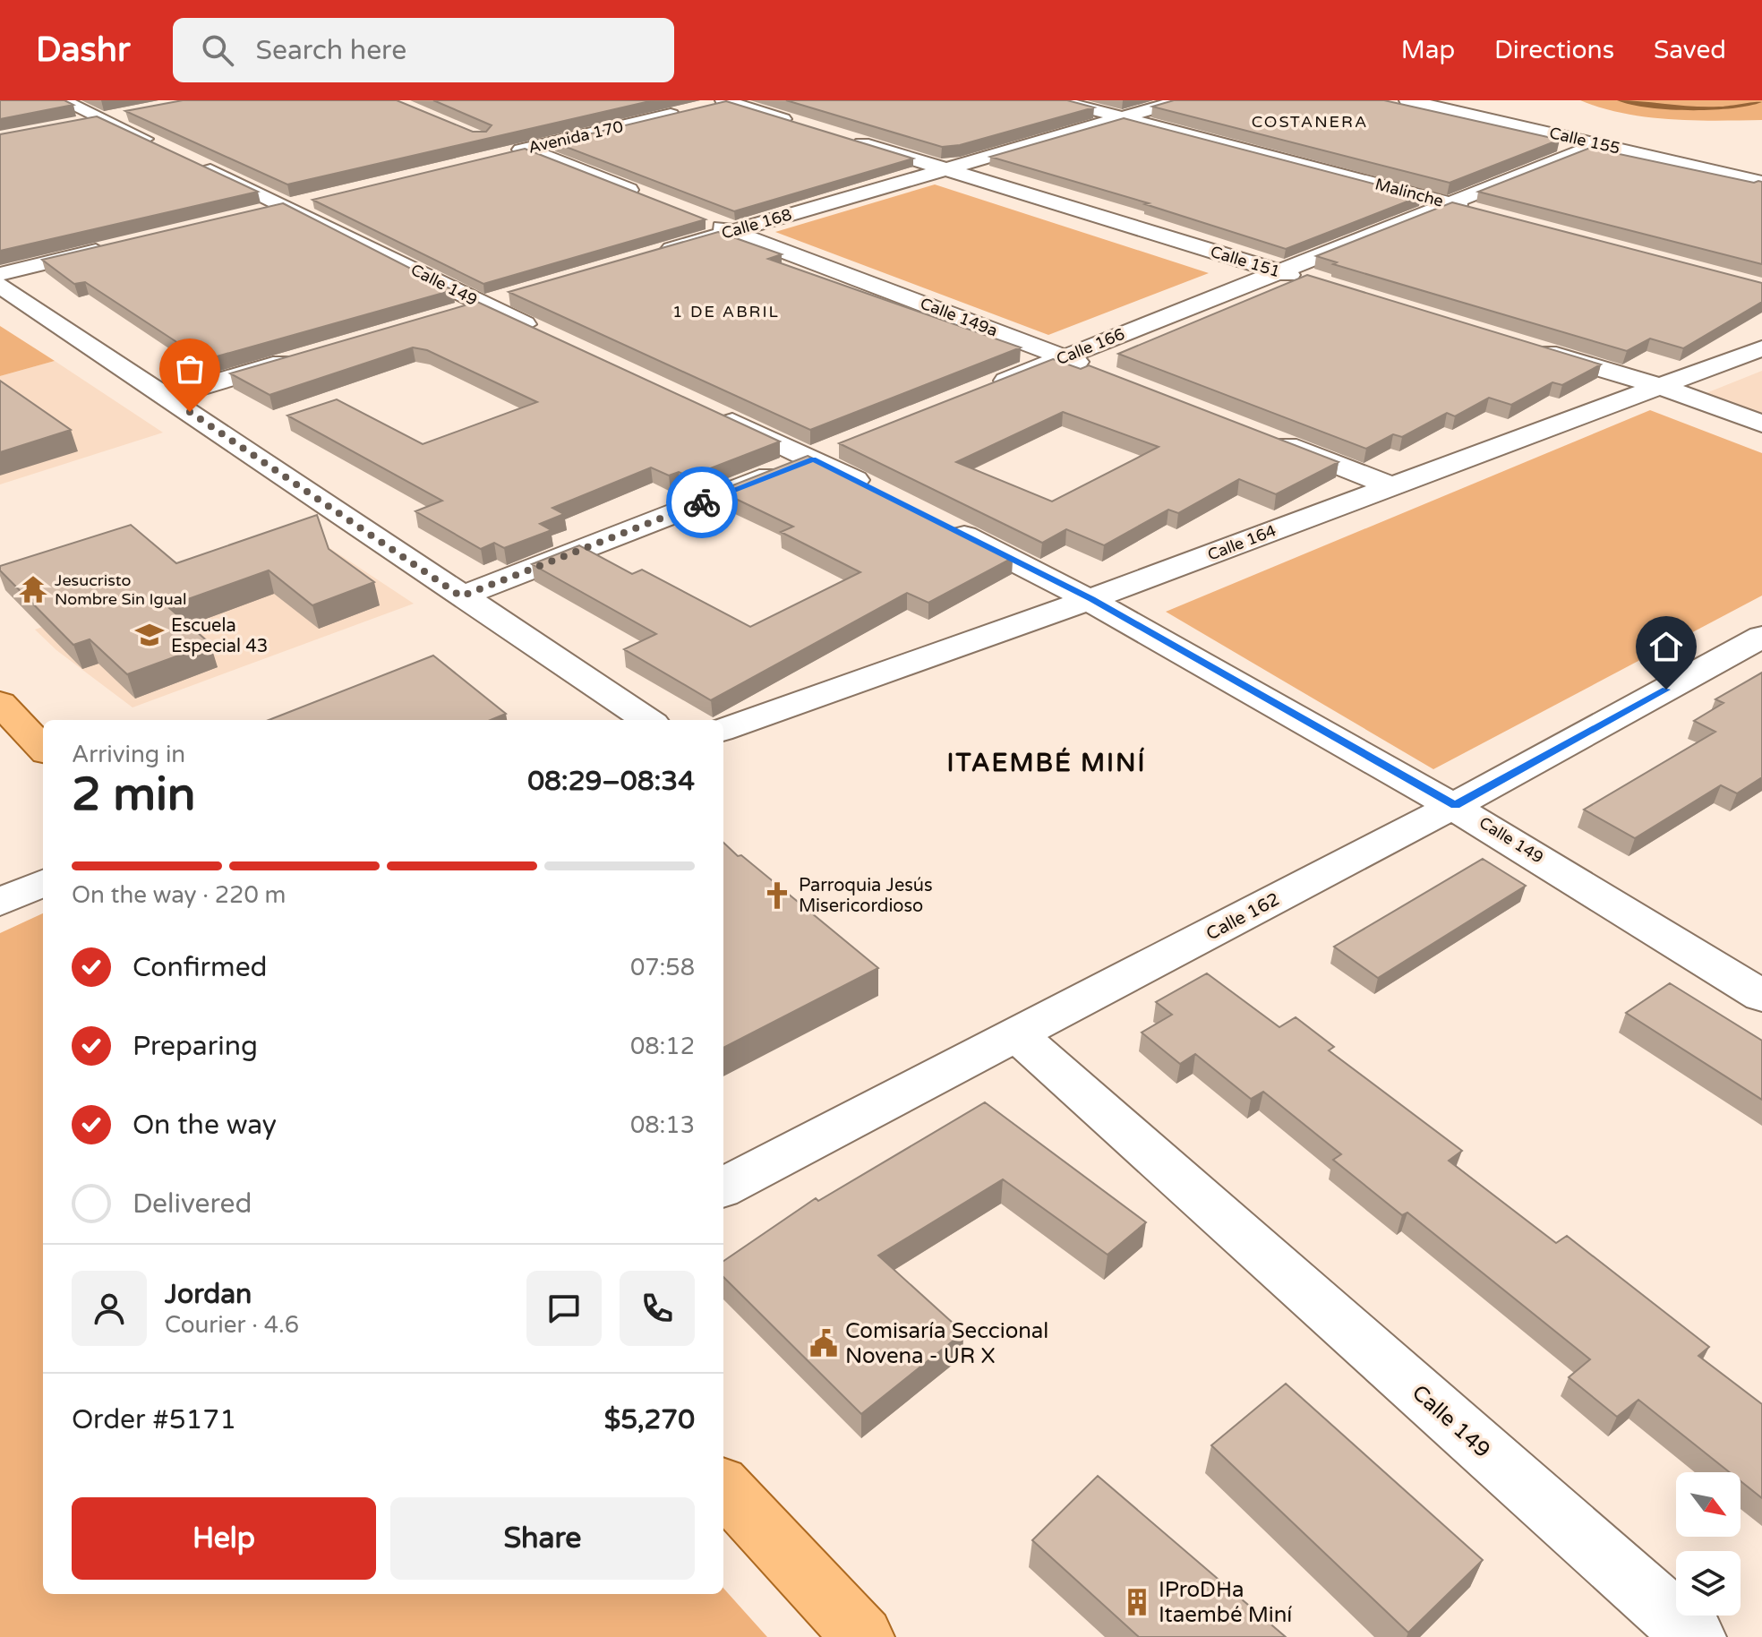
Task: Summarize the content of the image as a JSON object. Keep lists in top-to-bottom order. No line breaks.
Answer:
{"streets":{"street":["Avenida 170","Calle 155","Malinche","Calle 168","Calle 151","Calle 149","Calle 149a","Calle 166","Calle 164","Calle 162"]},"crossings":[["Calle 155","Calle 166"],["Malinche","Calle 168"],["Malinche","Calle 166"],["Calle 168","Calle 151"],["Calle 168","Calle 149a"],["Calle 151","Calle 166"],["Calle 149","Calle 164"],["Calle 149","Calle 162"],["Calle 149a","Calle 166"]],"districts":["COSTANERA","1 DE ABRIL","ITAEMBÉ MINÍ"],"places":{"temple":["Jesucristo Nombre Sin Igual"],"school or university":["Escuela Especial 43"],"church":["Parroquia Jesús Misericordioso"],"public building":["Comisaría Seccional Novena - UR X"],"building":["IProDHa Itaembé Miní"]},"north":"bottom right","page":{"header":"Dashr","search":"Search here","nav":["Map","Directions","Saved"],"heading":["2 min","Arriving in","08:29–08:34"],"panel":["Jordan","Courier · 4.6","Order #5171","$5,270"],"bar":"On the way · 220 m","list":[["Confirmed","07:58"],["Preparing","08:12"],["On the way","08:13"],"Delivered"],"buttons":["Help","Share"]}}
